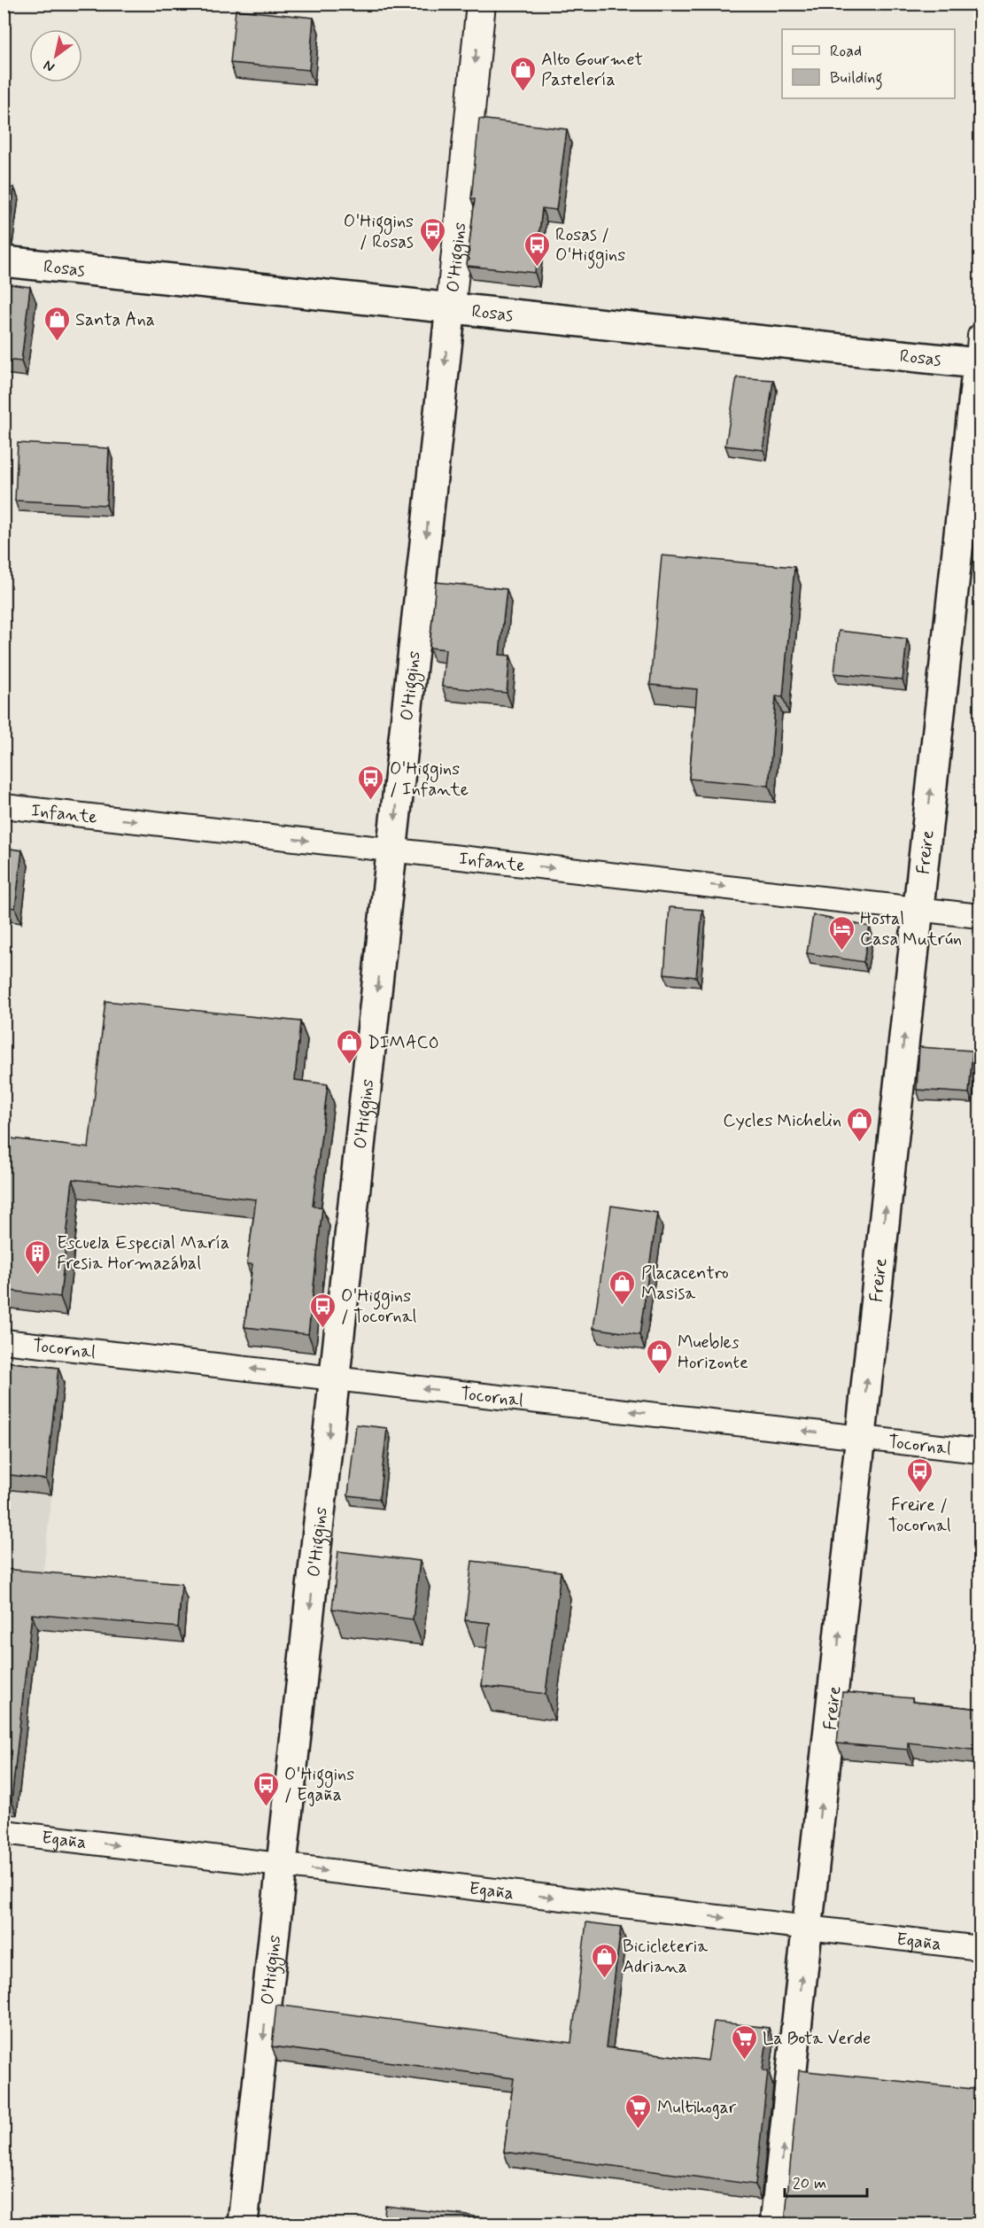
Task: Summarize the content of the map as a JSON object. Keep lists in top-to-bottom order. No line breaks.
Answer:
{"streets":{"main road":["O'Higgins","Rosas","Freire"],"street":["Infante","Tocornal","Egaña"]},"crossings":[["O'Higgins","Rosas"],["O'Higgins","Infante"],["O'Higgins","Tocornal"],["O'Higgins","Egaña"],["Rosas","Freire"],["Infante","Freire"],["Freire","Tocornal"],["Freire","Egaña"]],"one_way":["O'Higgins","Infante","Freire","Tocornal","Egaña"],"places":{"shop":["Alto Gourmet Pastelería","Santa Ana","DIMACO","Cycles Michelin","Placacentro Masisa","Muebles Horizonte","Bicicleteria Adriana"],"bus stop":["O'Higgins / Rosas","Rosas / O'Higgins","O'Higgins / Infante","O'Higgins / Tocornal","Freire / Tocornal","O'Higgins / Egaña"],"hotel":["Hostal Casa Mutrún"],"building":["Escuela Especial María Fresia Hormazábal"],"supermarket":["La Bota Verde","Multihogar"]},"legend":["Road","Building"],"scale_bar":"20 m","north":"bottom left"}
